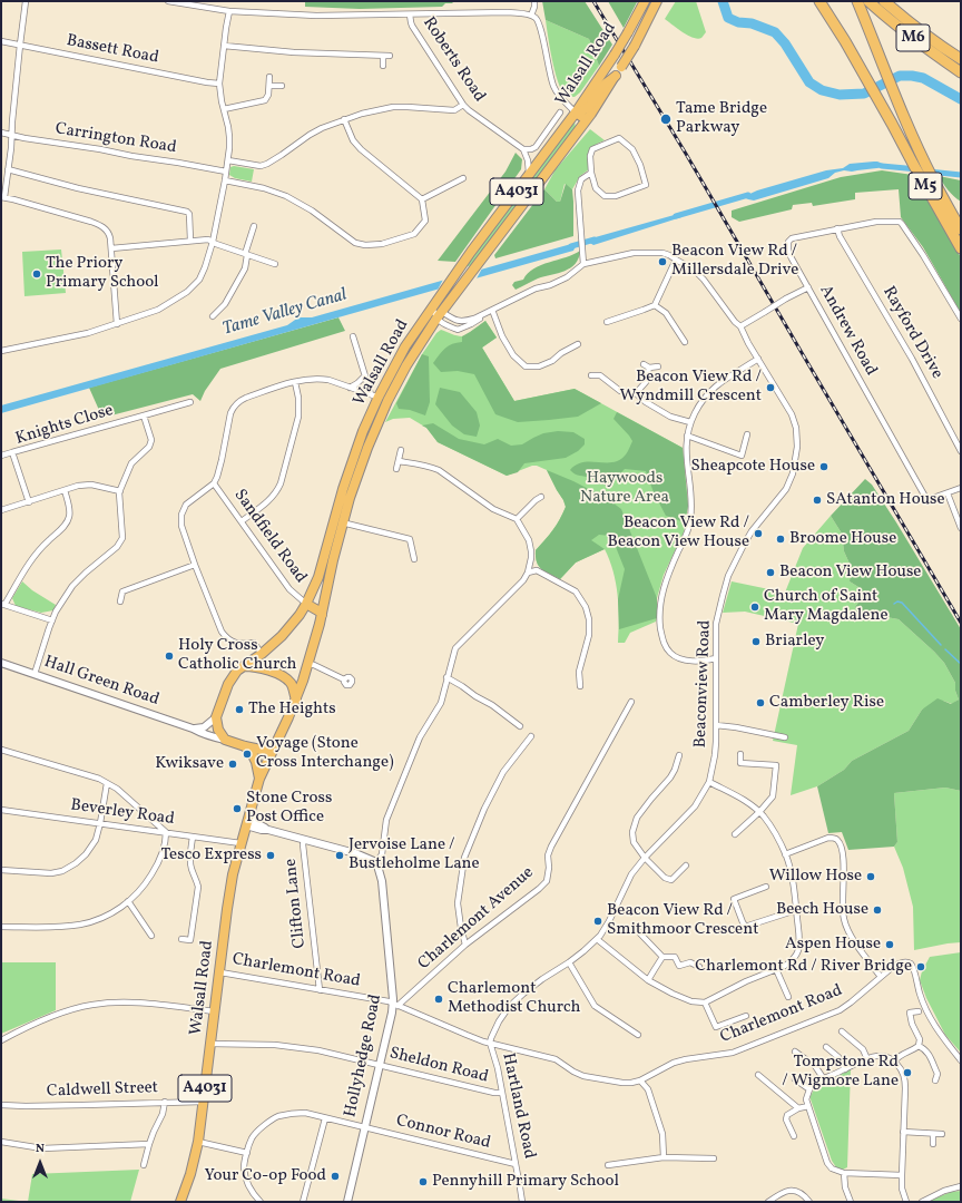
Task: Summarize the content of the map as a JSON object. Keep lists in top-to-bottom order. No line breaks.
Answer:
{"streets":{"highway":["M6","M5"],"main road":["Walsall Road","A4031"],"street":["Bassett Road","Roberts Road","Carrington Road","Andrew Road","Rayford Drive","Knights Close","Sandfield Road","Hall Green Road","Beaconview Road","Beverley Road","Clifton Lane","Charlemont Avenue","Charlemont Road","Hollyhedge Road","Sheldon Road","Caldwell Street","Hartland Road","Connor Road"]},"crossings":[["Walsall Road","Sandfield Road"],["Walsall Road","Hall Green Road"],["Walsall Road","Beverley Road"],["Walsall Road","Charlemont Road"],["Walsall Road","Sheldon Road"],["Walsall Road","Caldwell Street"],["Andrew Road","Rayford Drive"],["Beaconview Road","Charlemont Road"],["Beaconview Road","Hartland Road"],["Clifton Lane","Charlemont Road"],["Charlemont Avenue","Charlemont Road"],["Charlemont Avenue","Hollyhedge Road"],["Charlemont Road","Hollyhedge Road"],["Charlemont Road","Hartland Road"],["Hollyhedge Road","Sheldon Road"],["Hollyhedge Road","Connor Road"],["Sheldon Road","Hartland Road"],["Hartland Road","Connor Road"]],"water":["Tame Valley Canal"],"parks":["Haywoods Nature Area"],"places":["Tame Bridge Parkway","Beacon View Rd / Millersdale Drive","The Priory Primary School","Beacon View Rd / Wyndmill Crescent","Sheapcote House","SAtanton House","Beacon View Rd / Beacon View House","Broome House","Beacon View House","Church of Saint Mary Magdalene","Briarley","Holy Cross Catholic Church","Camberley Rise","The Heights","Voyage (Stone Cross Interchange)","Kwiksave","Stone Cross Post Office","Tesco Express","Jervoise Lane / Bustleholme Lane","Willow Hose","Beech House","Beacon View Rd / Smithmoor Crescent","Aspen House","Charlemont Rd / River Bridge","Charlemont Methodist Church","Tompstone Rd / Wigmore Lane","Your Co-op Food","Pennyhill Primary School"],"north":"top"}
